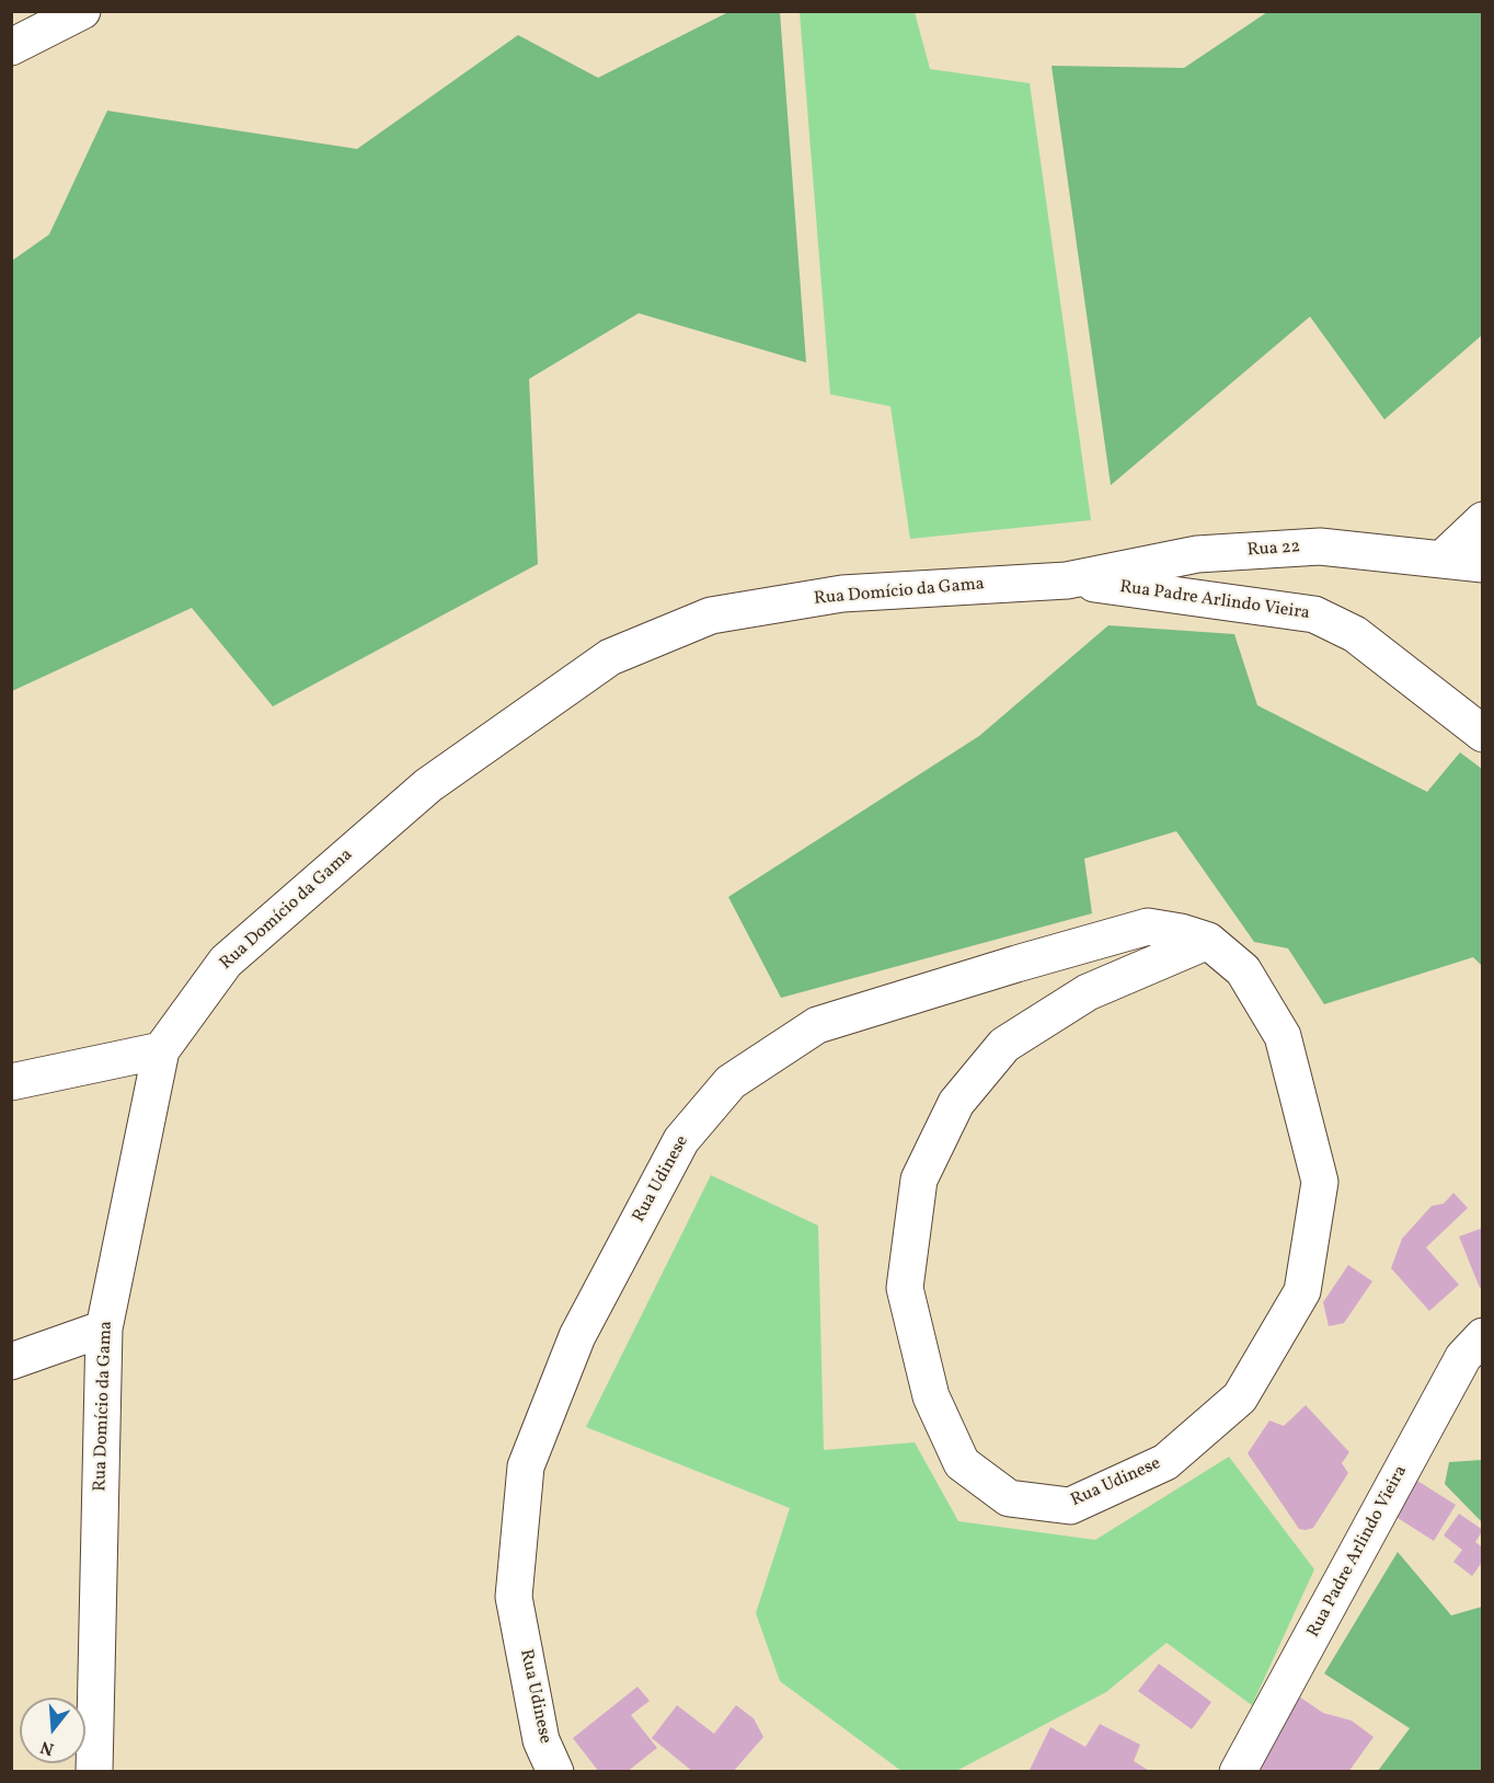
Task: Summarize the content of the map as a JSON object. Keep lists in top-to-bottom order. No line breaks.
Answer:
{"streets":{"street":["Rua 22","Rua Domício da Gama","Rua Padre Arlindo Vieira","Rua Udinese"]},"crossings":[["Rua 22","Rua Domício da Gama"],["Rua 22","Rua Padre Arlindo Vieira"],["Rua Domício da Gama","Rua Padre Arlindo Vieira"]],"north":"bottom"}
